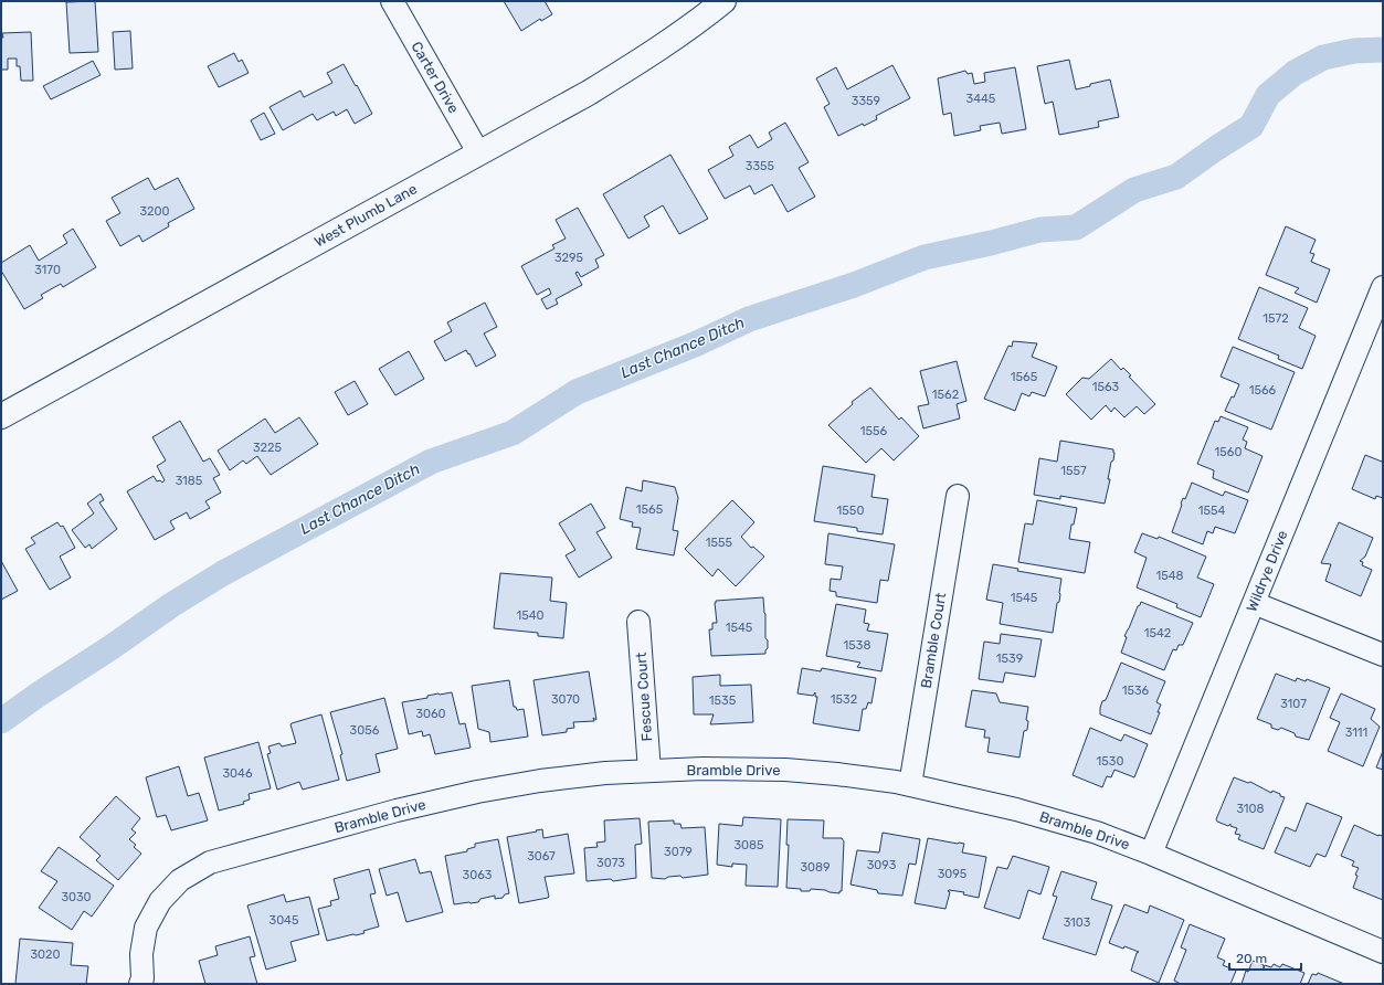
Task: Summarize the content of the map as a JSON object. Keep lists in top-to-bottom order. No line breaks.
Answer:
{"streets":{"main road":["West Plumb Lane"],"street":["Carter Drive","Wildrye Drive","Bramble Court","Fescue Court","Bramble Drive"]},"crossings":[["Carter Drive","West Plumb Lane"],["Wildrye Drive","Bramble Drive"],["Bramble Court","Bramble Drive"],["Fescue Court","Bramble Drive"]],"water":["Last Chance Ditch"],"house_numbers":["3445","3359","3355","3200","3295","3170","1572","1565","1563","1566","1562","1556","3225","1560","1557","3185","1565","1550","1554","1555","1548","1545","1540","1545","1542","1538","1539","1536","3070","1532","1535","3107","3060","3056","3111","1530","3046","3108","3085","3079","3067","3073","3093","3089","3095","3063","3030","3045","3103","3020"],"scale_bar":"20 m"}
